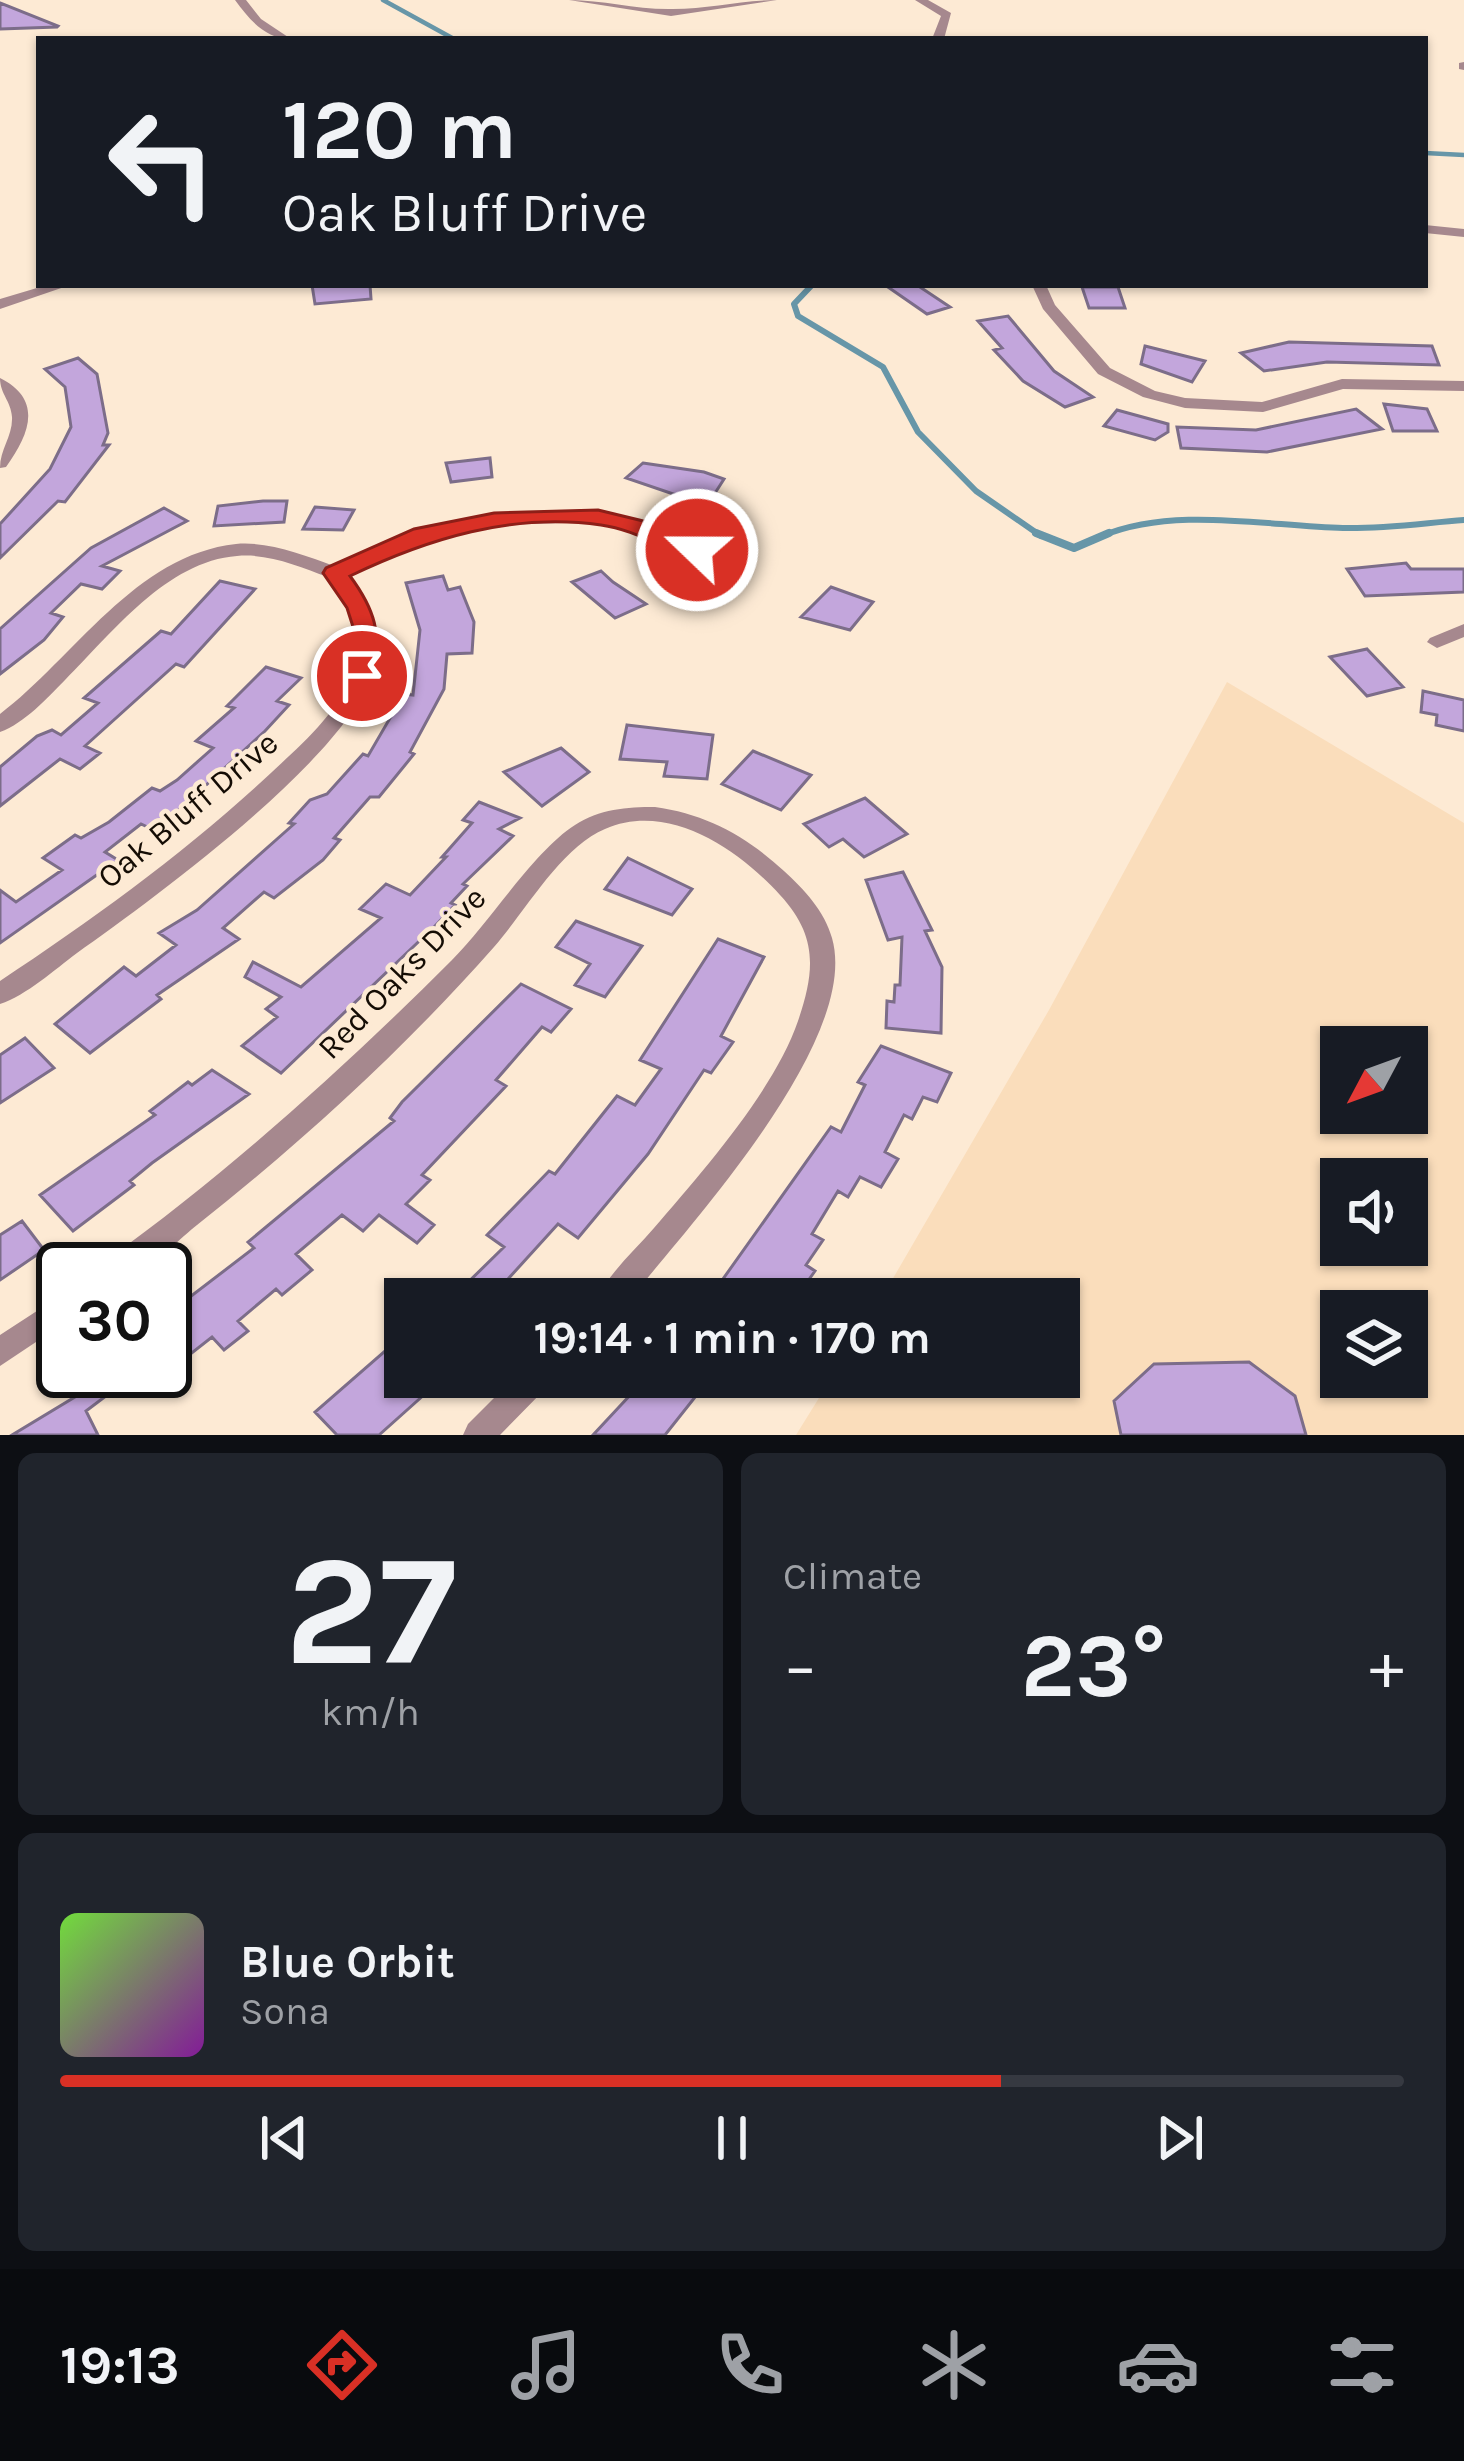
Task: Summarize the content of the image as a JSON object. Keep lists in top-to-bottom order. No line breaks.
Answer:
{"streets":{"street":["Oak Bluff Drive","Red Oaks Drive"]},"north":"bottom left","page":{"turn":["120 m","Oak Bluff Drive"],"limit":"30","trip":"19:14 · 1 min · 170 m","tile":[["27","km/h"],"Climate"],"heat":["−","23°","+"],"song":["Blue Orbit","Sona"],"tabs":"19:13"}}
